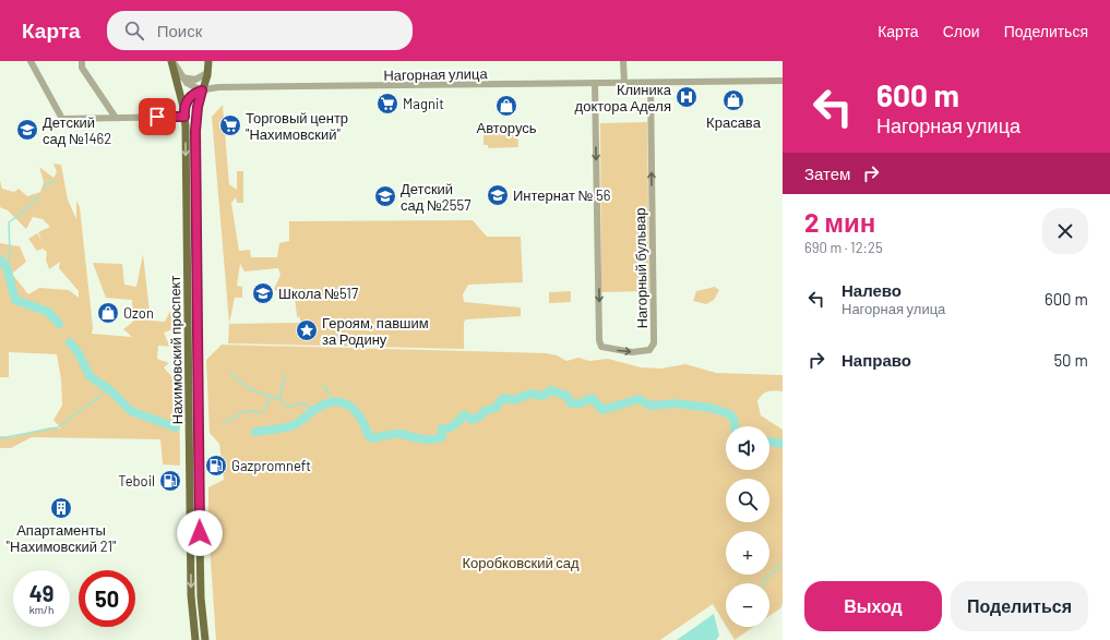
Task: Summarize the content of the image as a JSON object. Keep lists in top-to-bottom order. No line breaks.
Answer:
{"streets":{"main road":["Нахимовский проспект"],"street":["Нагорная улица","Нагорный бульвар"]},"crossings":[["Нагорная улица","Нагорный бульвар"],["Нагорная улица","Нахимовский проспект"]],"one_way":["Нахимовский проспект"],"parks":["Коробковский сад"],"places":{"hospital":["Клиника доктора Аделя"],"shop":["Красава","Авторусь","Ozon"],"supermarket":["Magnit","Торговый центр \"Нахимовский\""],"school or university":["Детский сад №1462","Интернат № 56","Детский сад №2557","Школа №517"],"place":["Героям, павшим за Родину"],"fuel station":["Gazpromneft","Teboil"],"building":["Апартаменты \"Нахимовский 21\""]},"page":{"header":"Карта","search":"Поиск","nav":["Карта","Слои","Поделиться"],"turn":["600 m","Нагорная улица"],"then":"Затем","heading":["2 мин","690 m · 12:25"],"list":[{"name":"Налево","note":"Нагорная улица","value":"600 m"},{"name":"Направо","value":"50 m"}],"map_buttons":["+","−"],"speed":"49 km/h","limit":"50","buttons":["Выход","Поделиться"]}}
